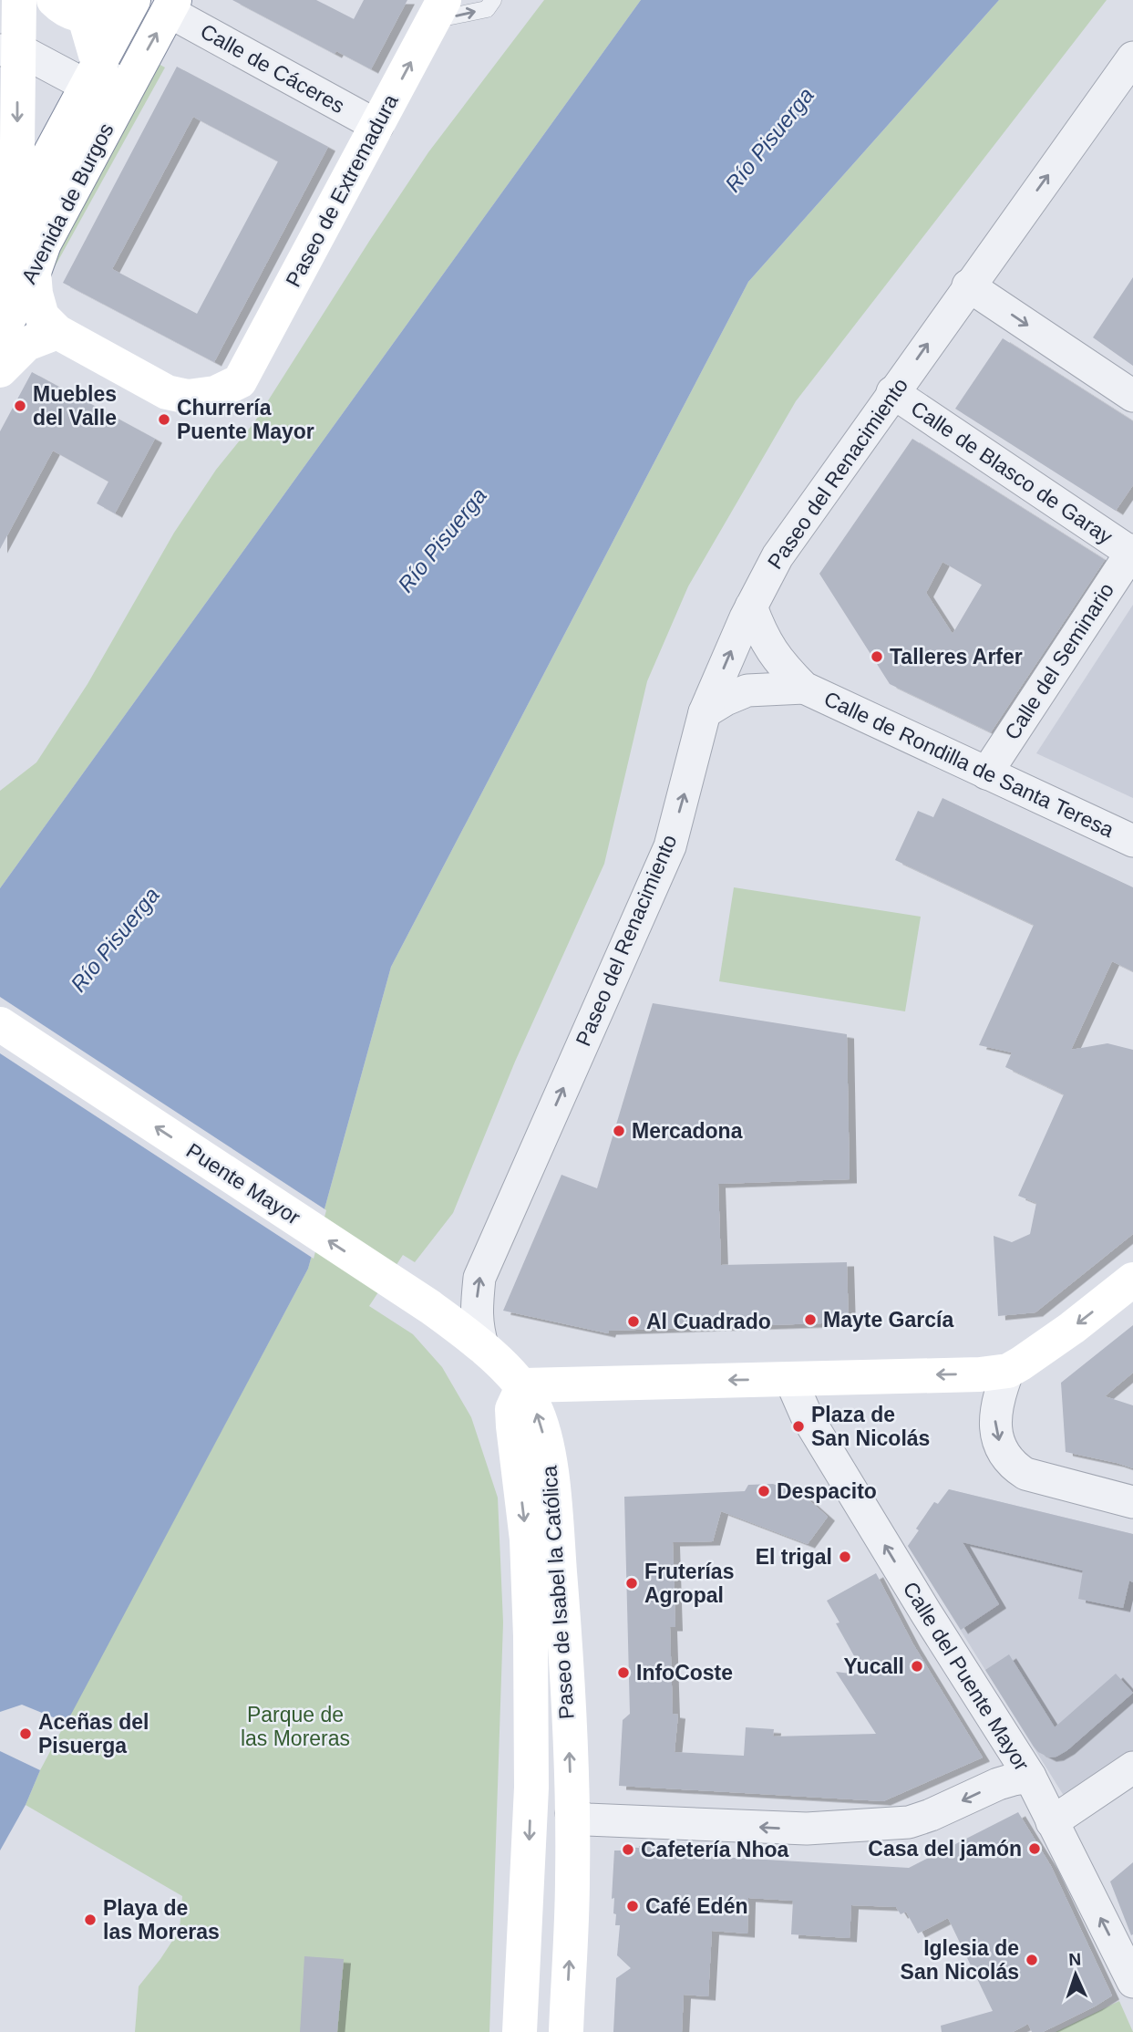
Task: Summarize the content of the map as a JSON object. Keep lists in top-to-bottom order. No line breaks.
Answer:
{"streets":{"main road":["Paseo de Extremadura","Avenida de Burgos","Puente Mayor","Paseo de Isabel la Católica"],"street":["Calle de Cáceres","Calle de Blasco de Garay","Paseo del Renacimiento","Calle del Seminario","Calle de Rondilla de Santa Teresa","Calle del Puente Mayor"]},"crossings":[["Calle de Cáceres","Paseo de Extremadura"],["Calle de Cáceres","Avenida de Burgos"],["Calle de Blasco de Garay","Paseo del Renacimiento"],["Calle de Blasco de Garay","Calle del Seminario"],["Paseo del Renacimiento","Calle de Rondilla de Santa Teresa"],["Paseo del Renacimiento","Puente Mayor"],["Calle del Seminario","Calle de Rondilla de Santa Teresa"]],"one_way":["Paseo del Renacimiento","Puente Mayor","Calle del Puente Mayor"],"water":["Río Pisuerga"],"parks":["Parque de las Moreras"],"places":["Muebles del Valle","Churrería Puente Mayor","Talleres Arfer","Mercadona","Mayte García","Al Cuadrado","Plaza de San Nicolás","Despacito","El trigal","Fruterías Agropal","Yucall","InfoCoste","Aceñas del Pisuerga","Casa del jamón","Cafetería Nhoa","Café Edén","Playa de las Moreras","Iglesia de San Nicolás"],"north":"top"}
